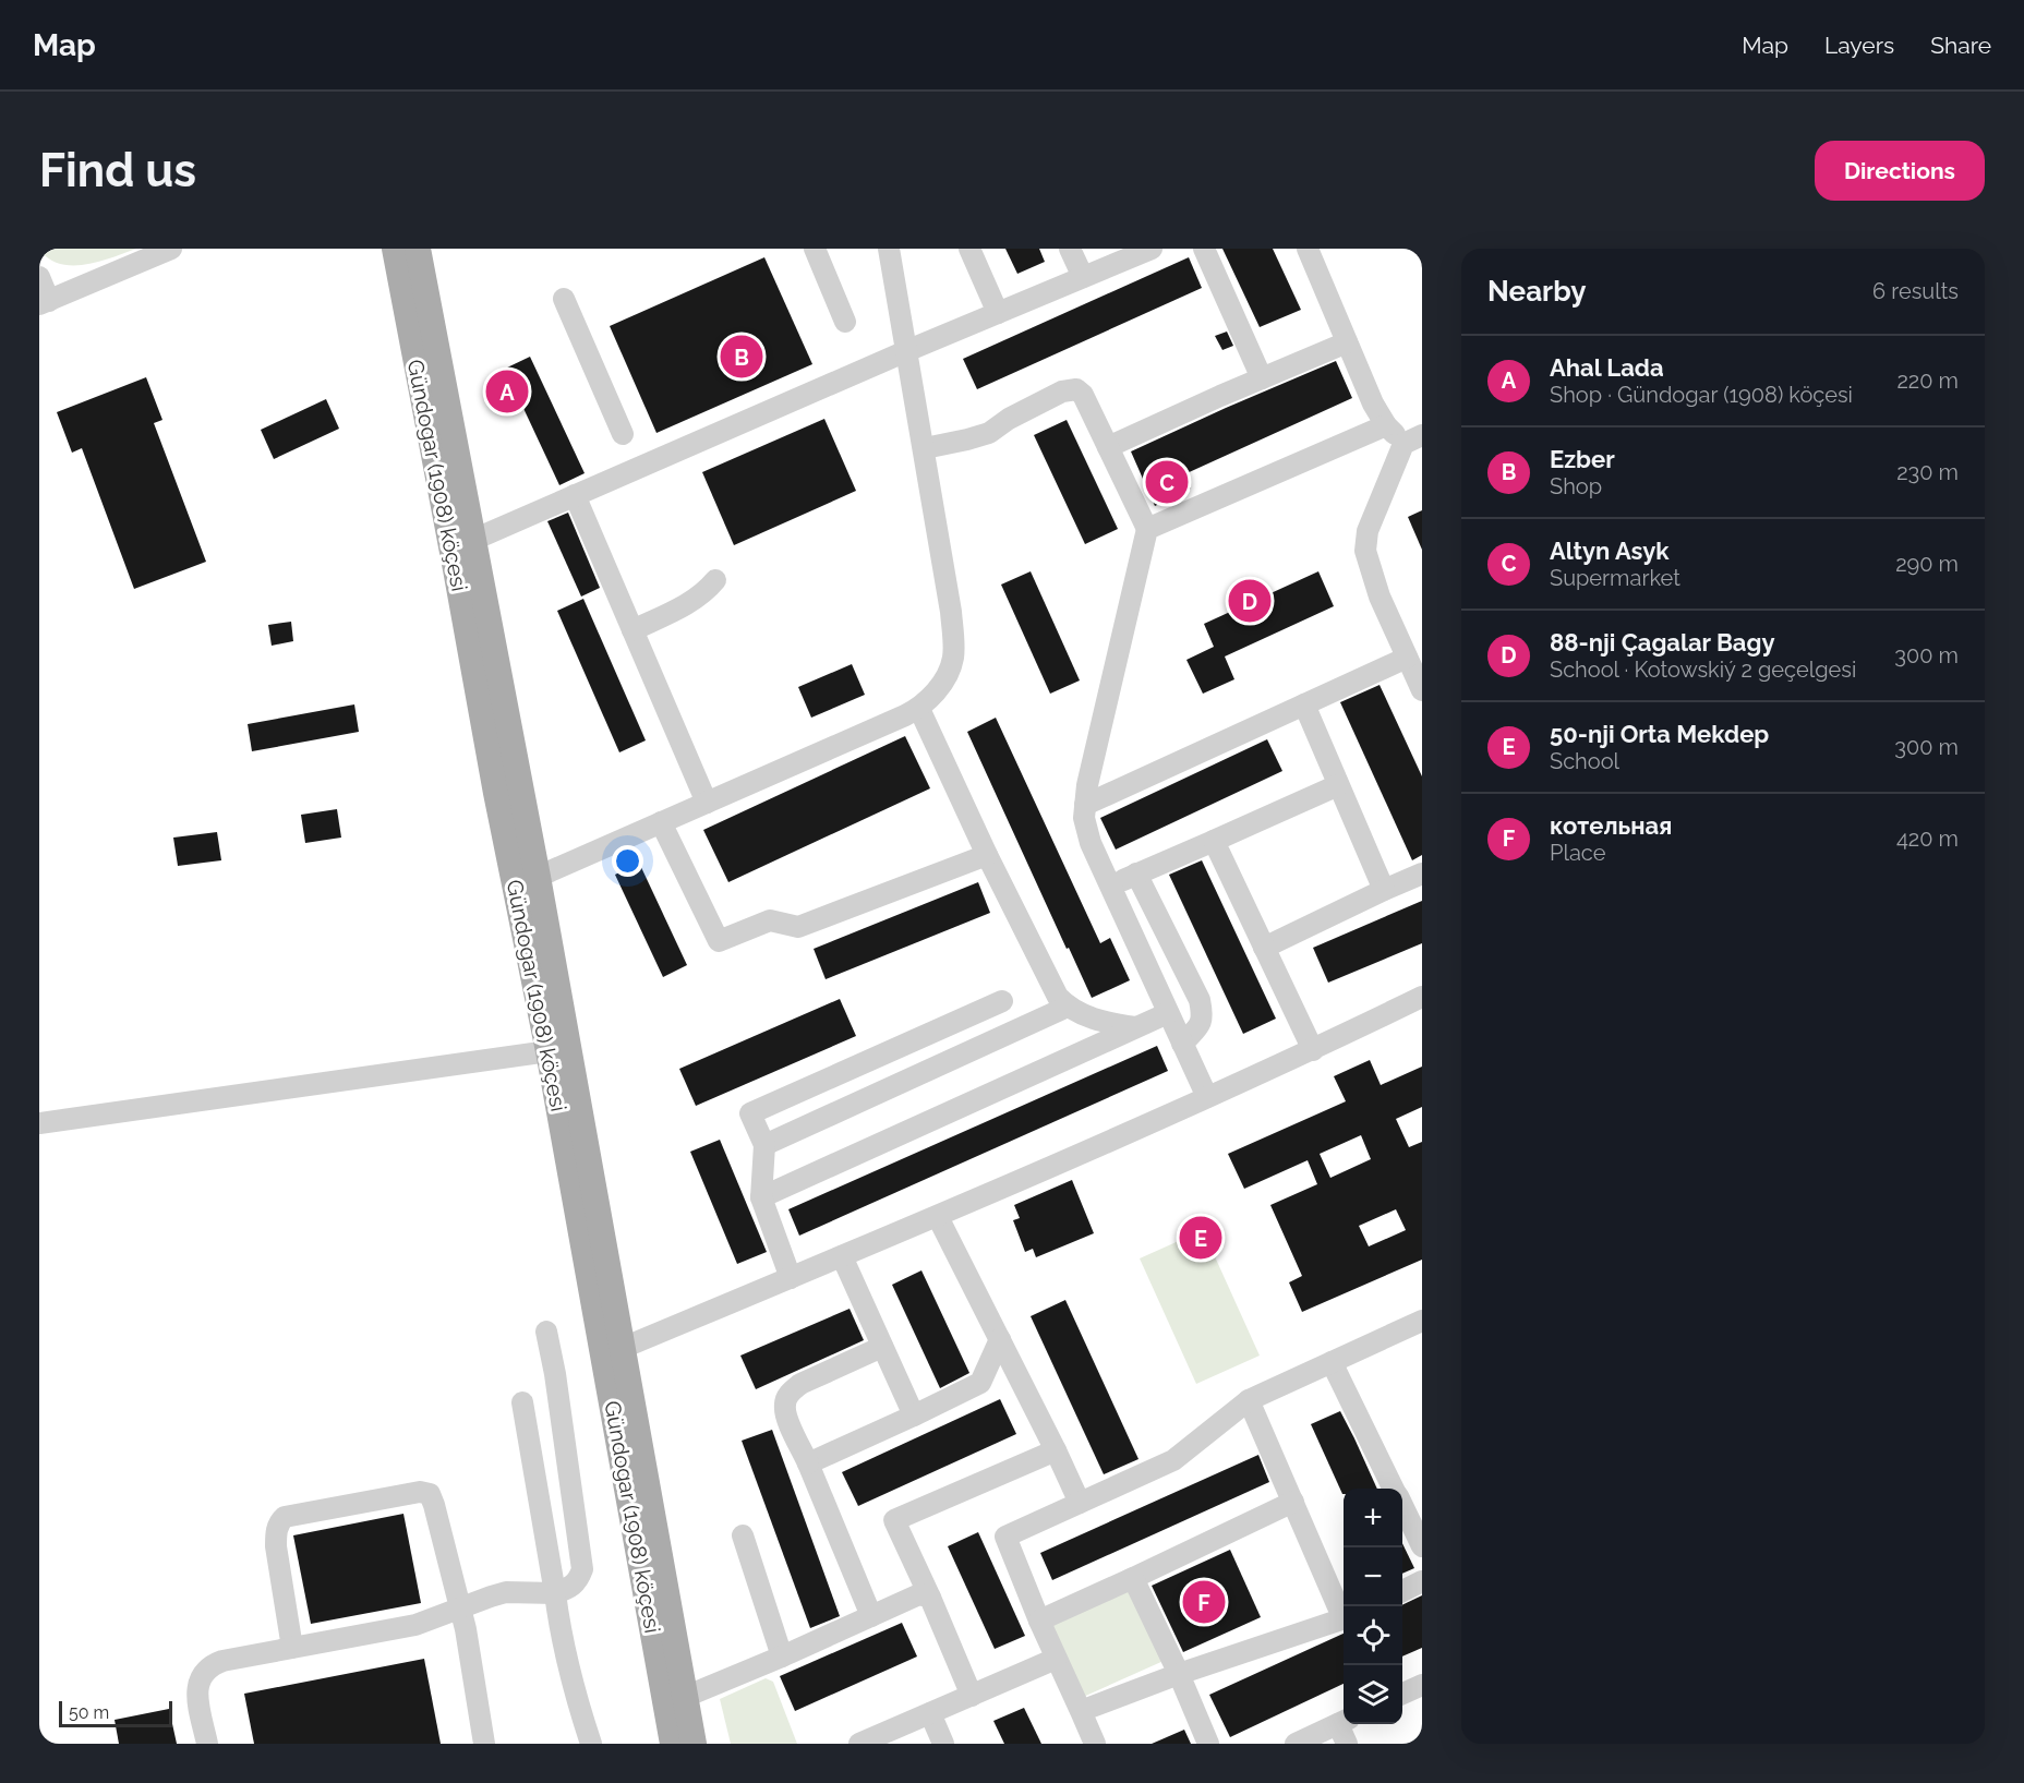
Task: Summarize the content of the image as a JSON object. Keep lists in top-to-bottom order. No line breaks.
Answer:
{"streets":{"main road":["Gündogar (1908) köçesi"]},"scale_bar":"50 m","page":{"header":"Map","nav":["Map","Layers","Share"],"buttons":"Directions","title":"Find us","heading":["Nearby","6 results"],"pins":["B","A","C","D","E","F"],"list":[{"mark":"A","name":"Ahal Lada","note":"Shop · Gündogar (1908) köçesi","value":"220 m"},{"mark":"B","name":"Ezber","note":"Shop","value":"230 m"},{"mark":"C","name":"Altyn Asyk","note":"Supermarket","value":"290 m"},{"mark":"D","name":"88-nji Çagalar Bagy","note":"School · Kotowskiý 2 geçelgesi","value":"300 m"},{"mark":"E","name":"50-nji Orta Mekdep","note":"School","value":"300 m"},{"mark":"F","name":"котельная","note":"Place","value":"420 m"}],"map_buttons":["+","−"],"scale":"50 m"}}
